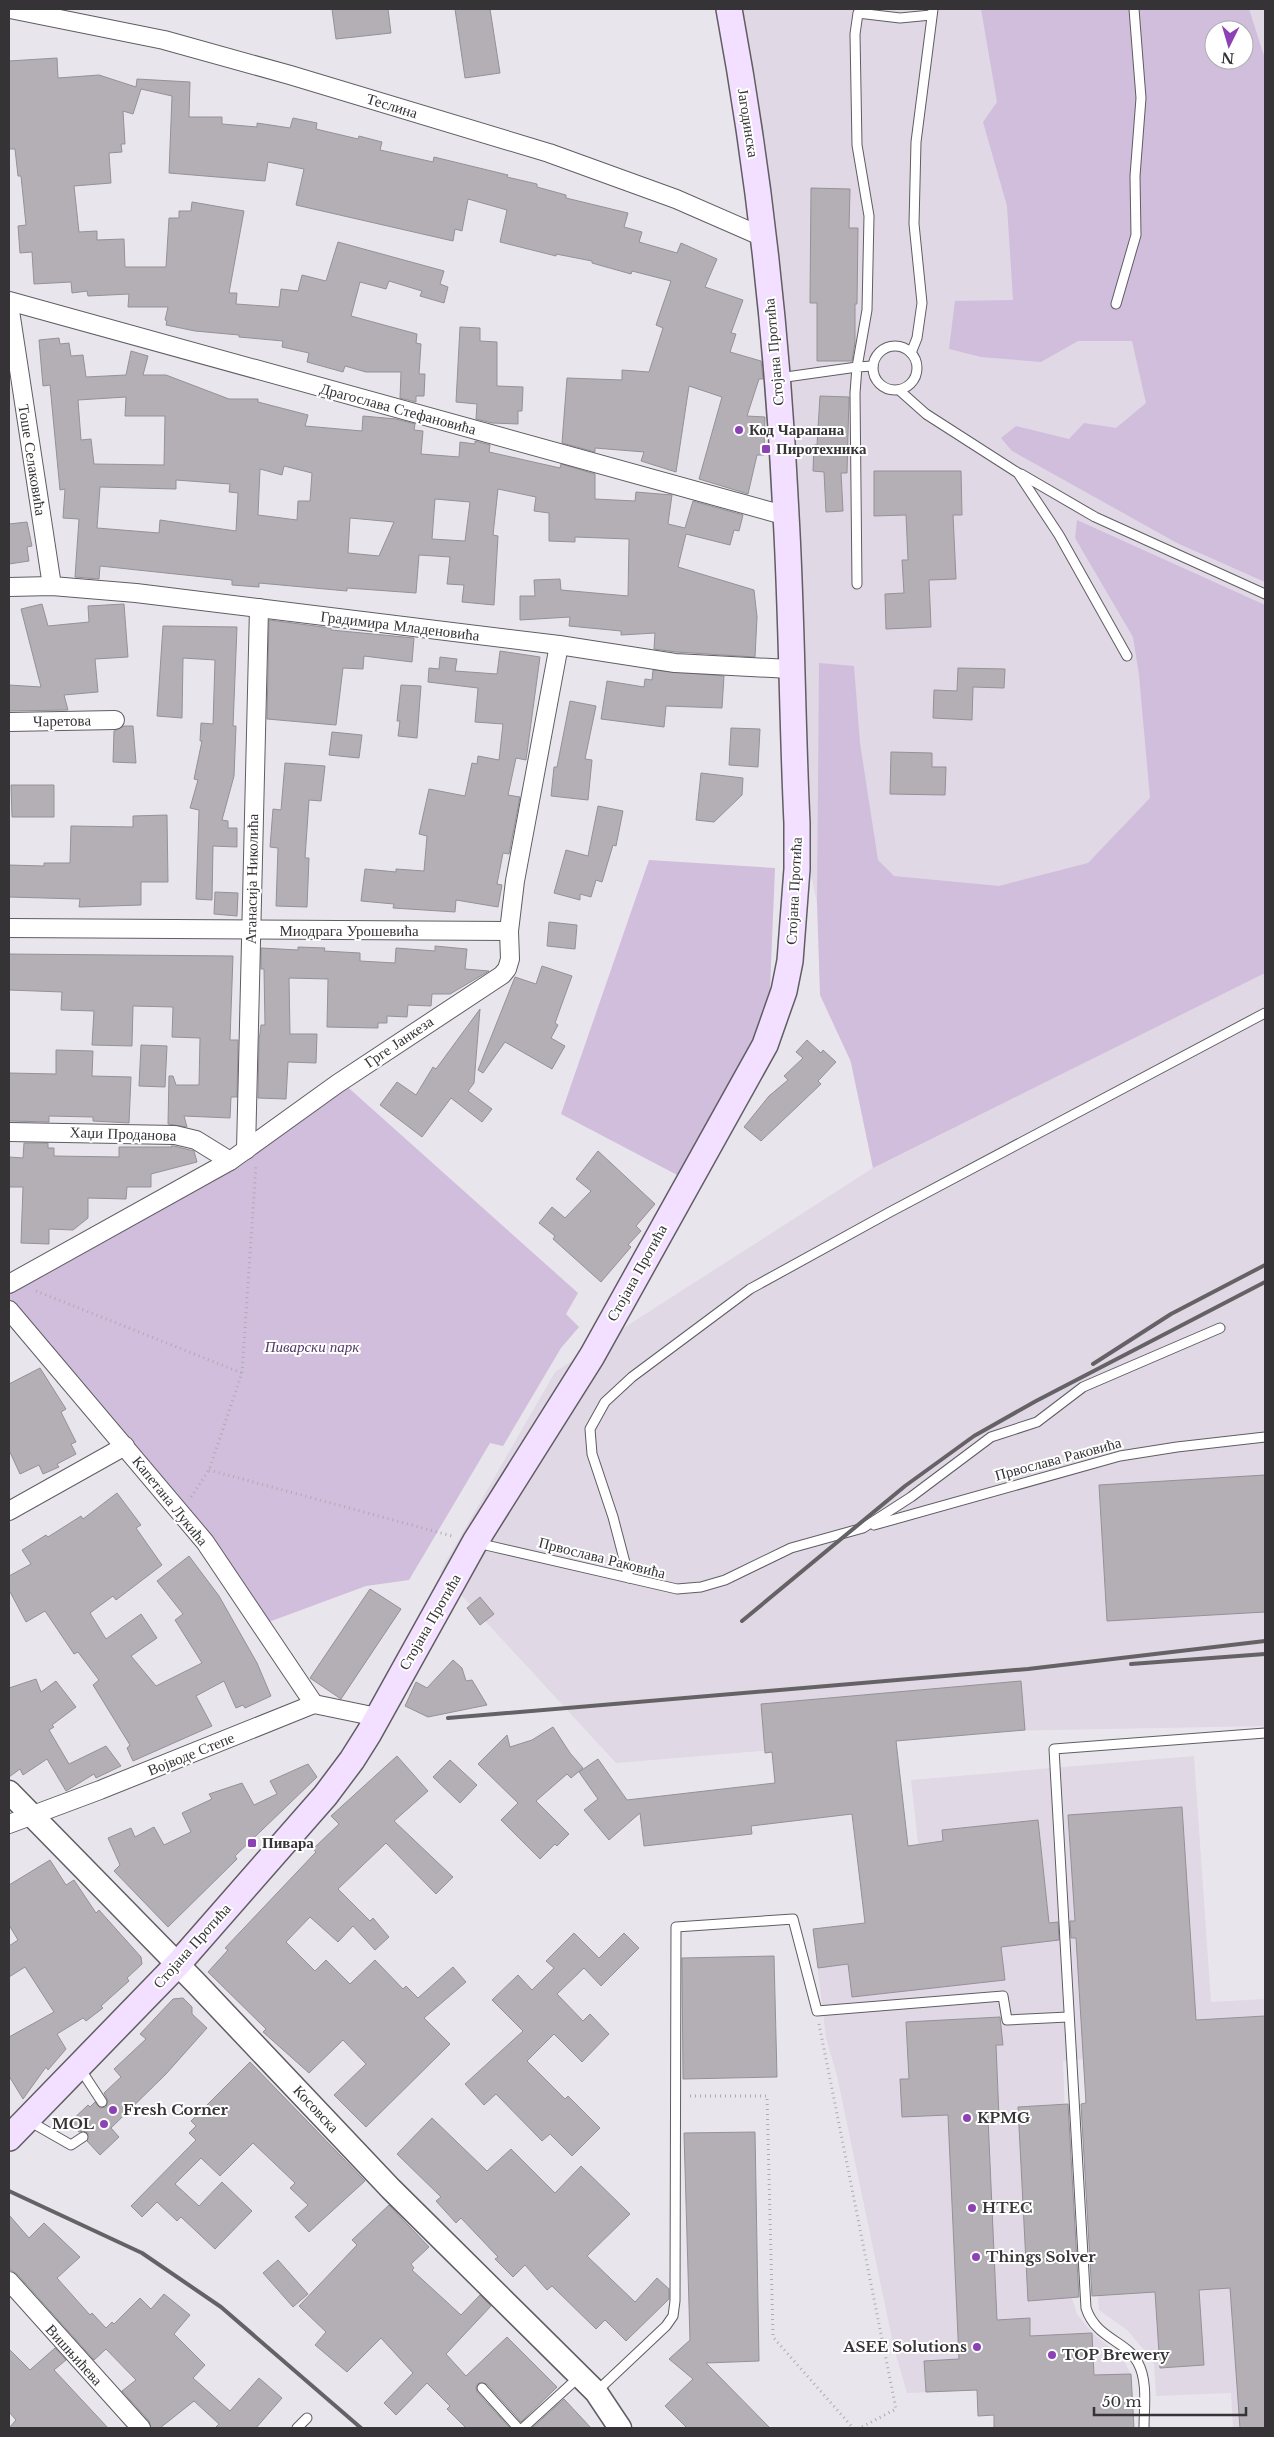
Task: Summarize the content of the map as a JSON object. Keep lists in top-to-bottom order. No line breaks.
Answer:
{"streets":{"main road":["Јагодинска","Стојана Протића"],"street":["Теслина","Драгослава Стефановића","Тоше Селаковића","Градимира Младеновића","Чаретова","Атанасија Николића","Миодрага Урошевића","Грге Јанкеза","Хаџи Проданова","Капетана Лукића","Војводе Степе","Косовска","Вишњићева"],"lane":["Првослава Раковића"]},"crossings":[["Теслина","Јагодинска"],["Теслина","Стојана Протића"],["Јагодинска","Стојана Протића"],["Стојана Протића","Драгослава Стефановића"],["Стојана Протића","Градимира Младеновића"],["Стојана Протића","Првослава Раковића"],["Стојана Протића","Косовска"],["Драгослава Стефановића","Тоше Селаковића"],["Тоше Селаковића","Градимира Младеновића"],["Градимира Младеновића","Атанасија Николића"],["Градимира Младеновића","Грге Јанкеза"],["Атанасија Николића","Миодрага Урошевића"],["Атанасија Николића","Грге Јанкеза"],["Миодрага Урошевића","Грге Јанкеза"],["Грге Јанкеза","Хаџи Проданова"],["Капетана Лукића","Војводе Степе"],["Војводе Степе","Косовска"]],"parks":["Пиварски парк"],"places":{"other":["Код Чарапана","Fresh Corner","KPMG","MOL","HTEC","Things Solver","ASEE Solutions","TOP Brewery"],"transit":["Пиротехника","Пивара"]},"scale_bar":"50 m","north":"bottom"}
